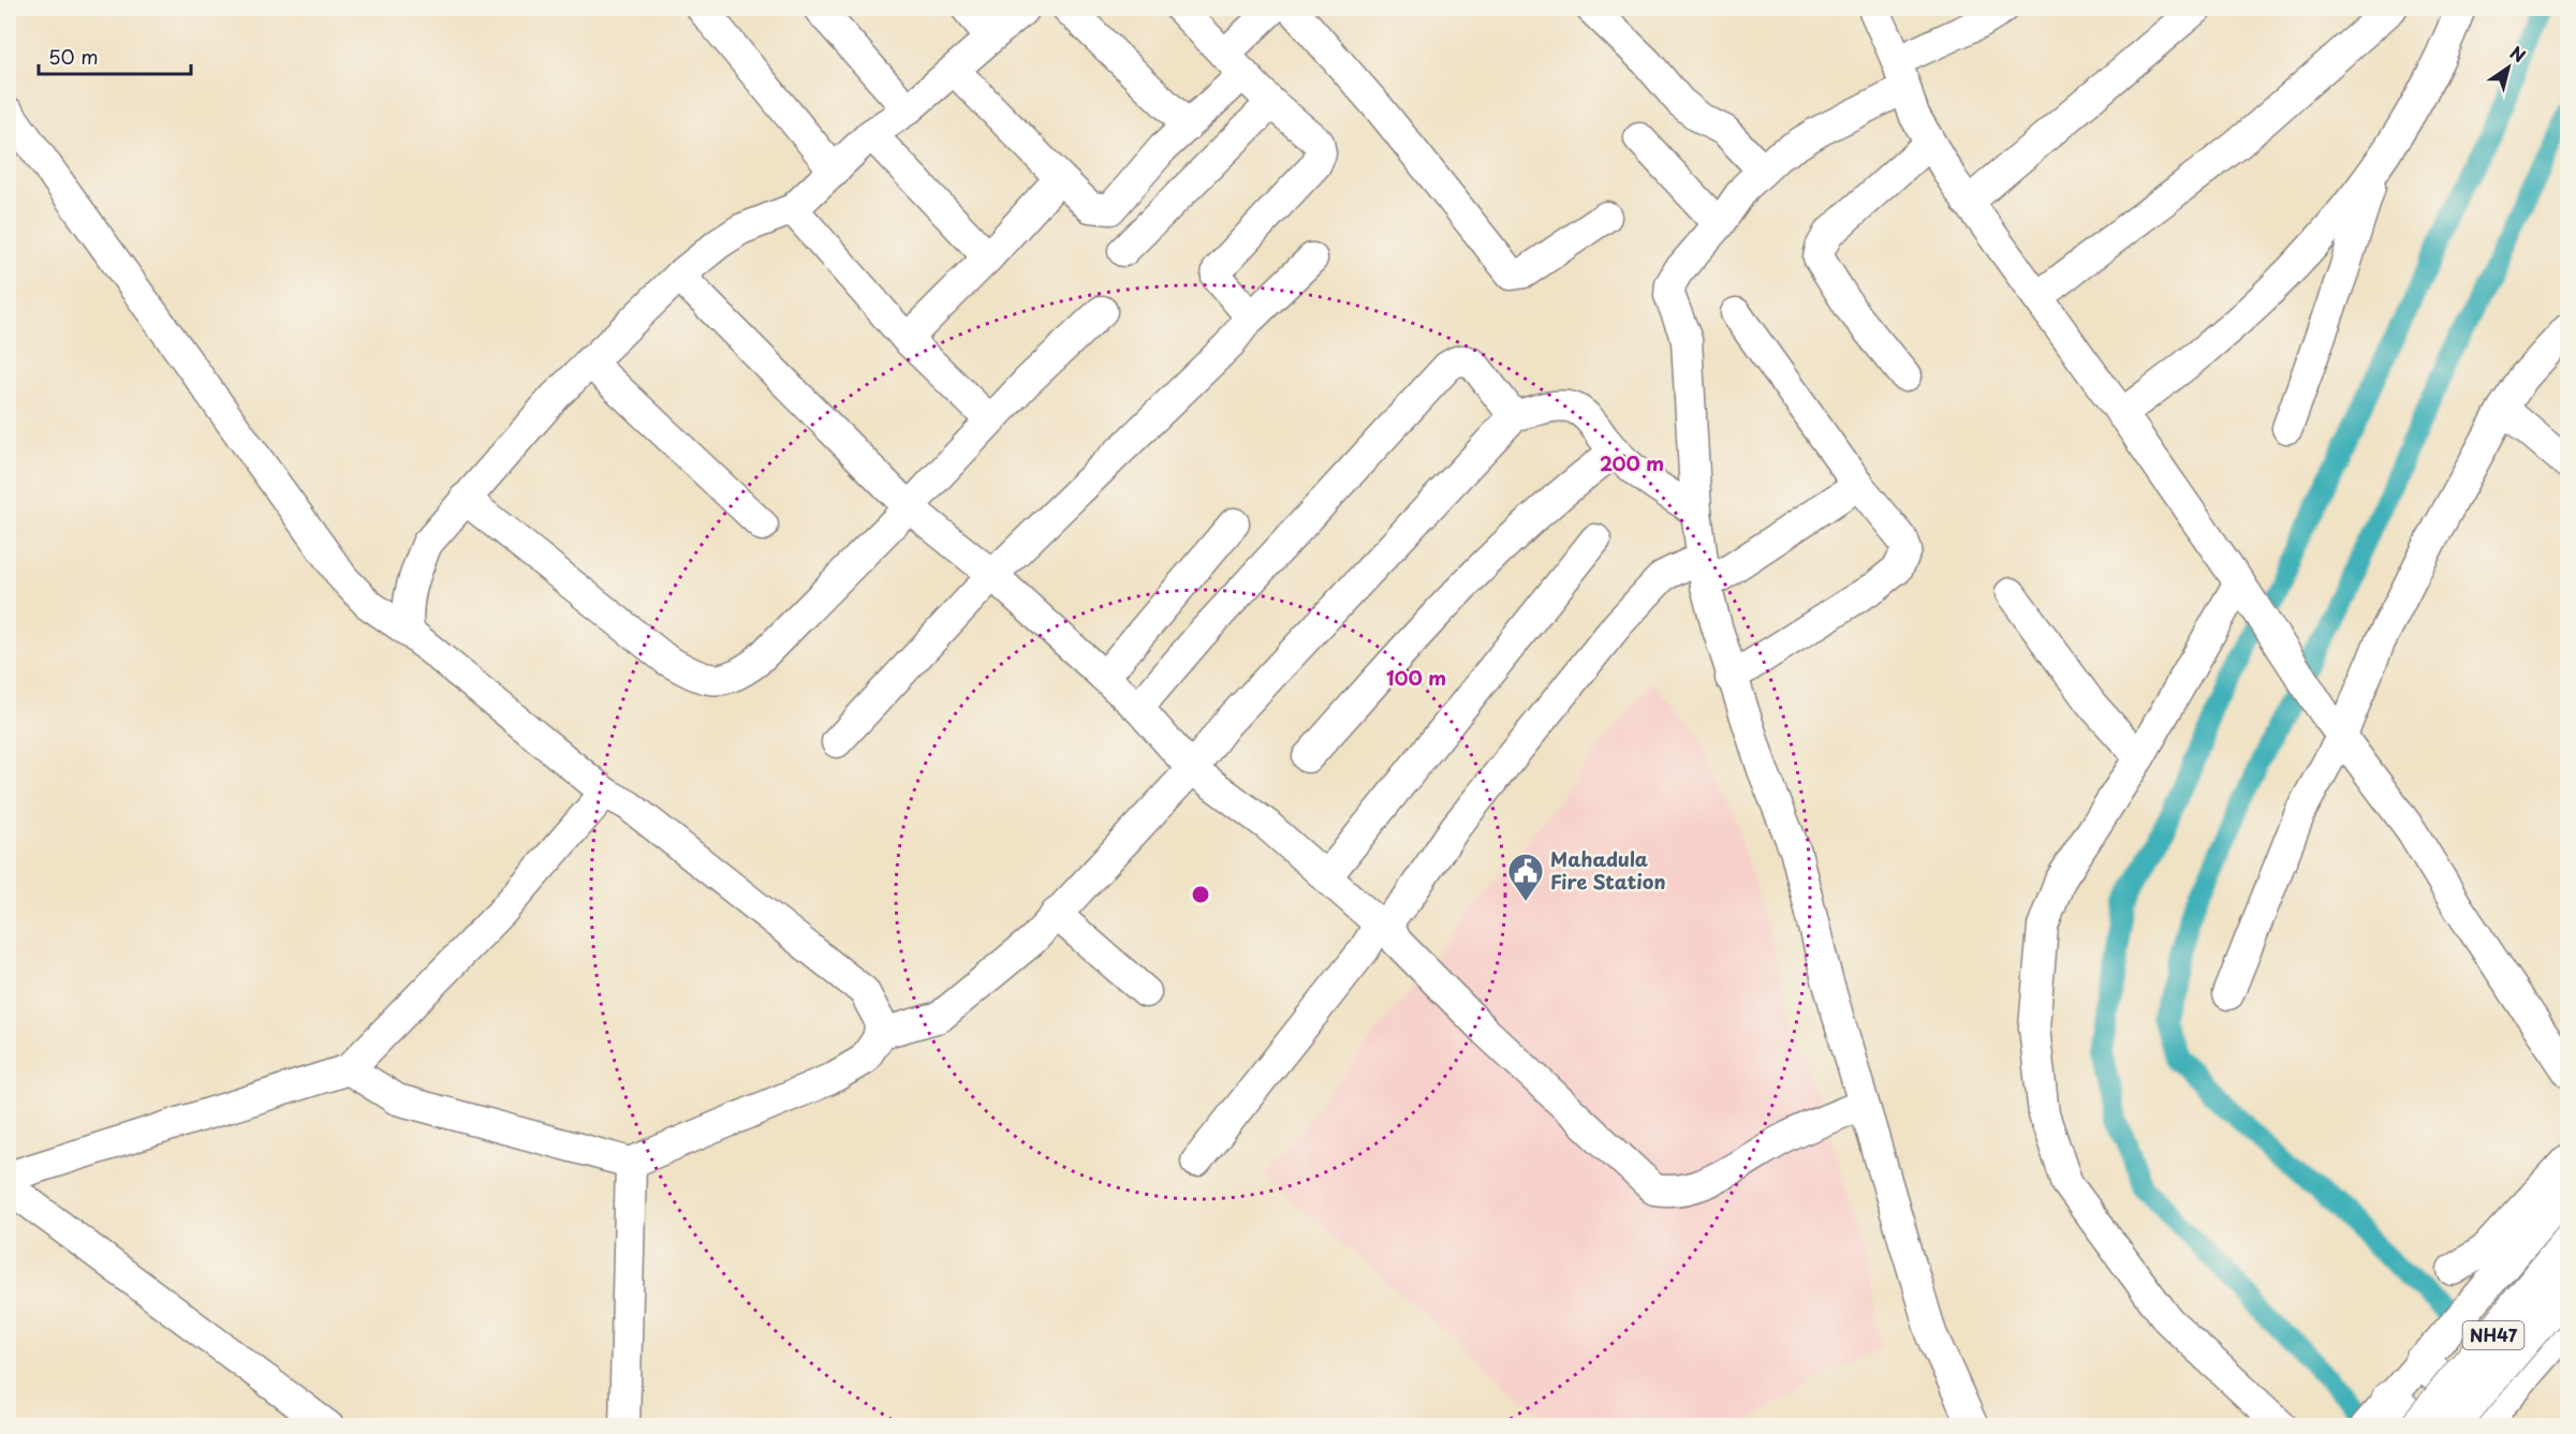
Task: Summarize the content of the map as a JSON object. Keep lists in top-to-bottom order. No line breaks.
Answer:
{"streets":{"main road":["NH47"]},"places":{"public building":["Mahadula Fire Station"]},"scale_bar":"50 m","north":"top right","rings":["200 m","100 m"]}
